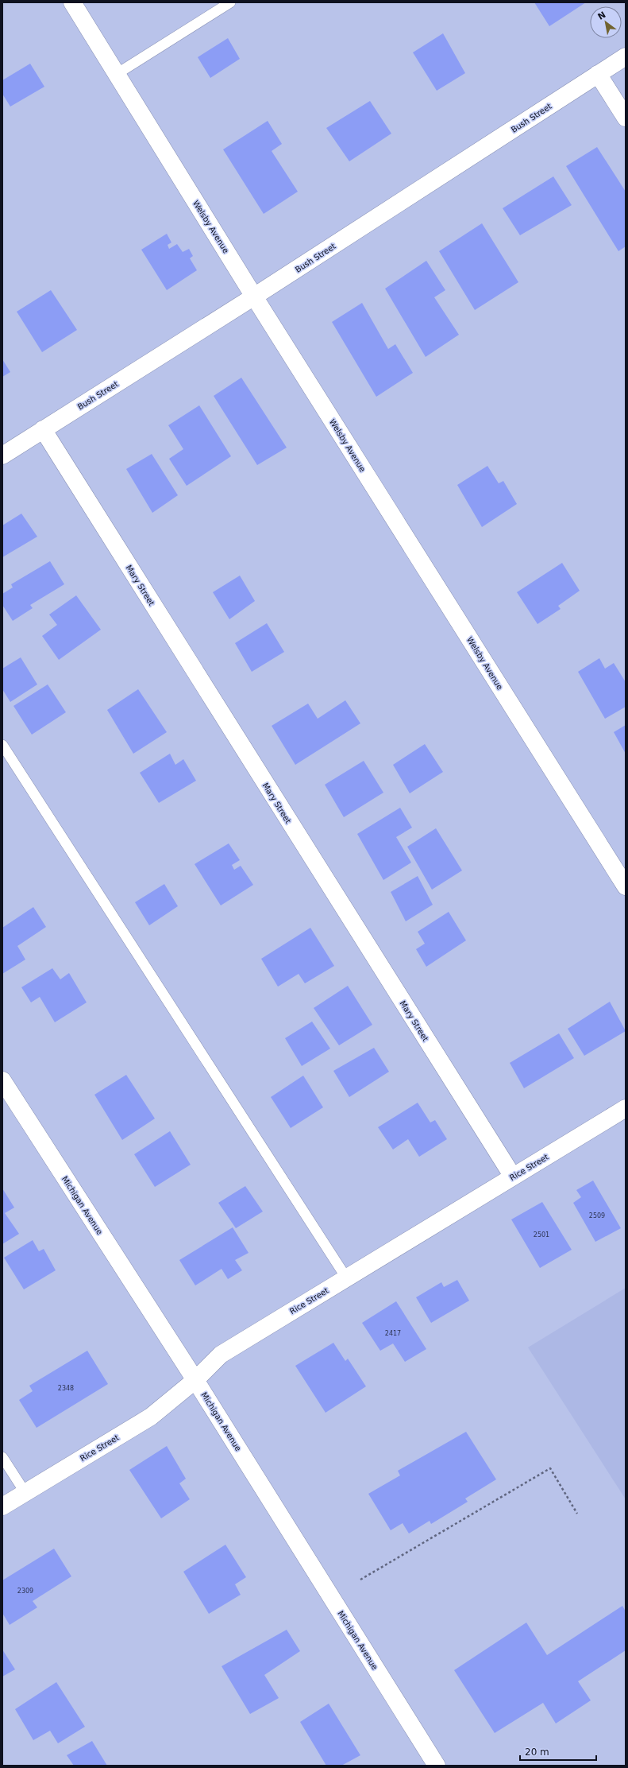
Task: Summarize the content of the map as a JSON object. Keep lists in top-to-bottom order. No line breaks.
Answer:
{"streets":{"street":["Bush Street","Welsby Avenue","Mary Street","Rice Street","Michigan Avenue"]},"crossings":[["Bush Street","Welsby Avenue"],["Bush Street","Mary Street"],["Mary Street","Rice Street"],["Rice Street","Michigan Avenue"]],"house_numbers":["2509","2501","2417","2348","2309"],"scale_bar":"20 m","north":"top left"}
